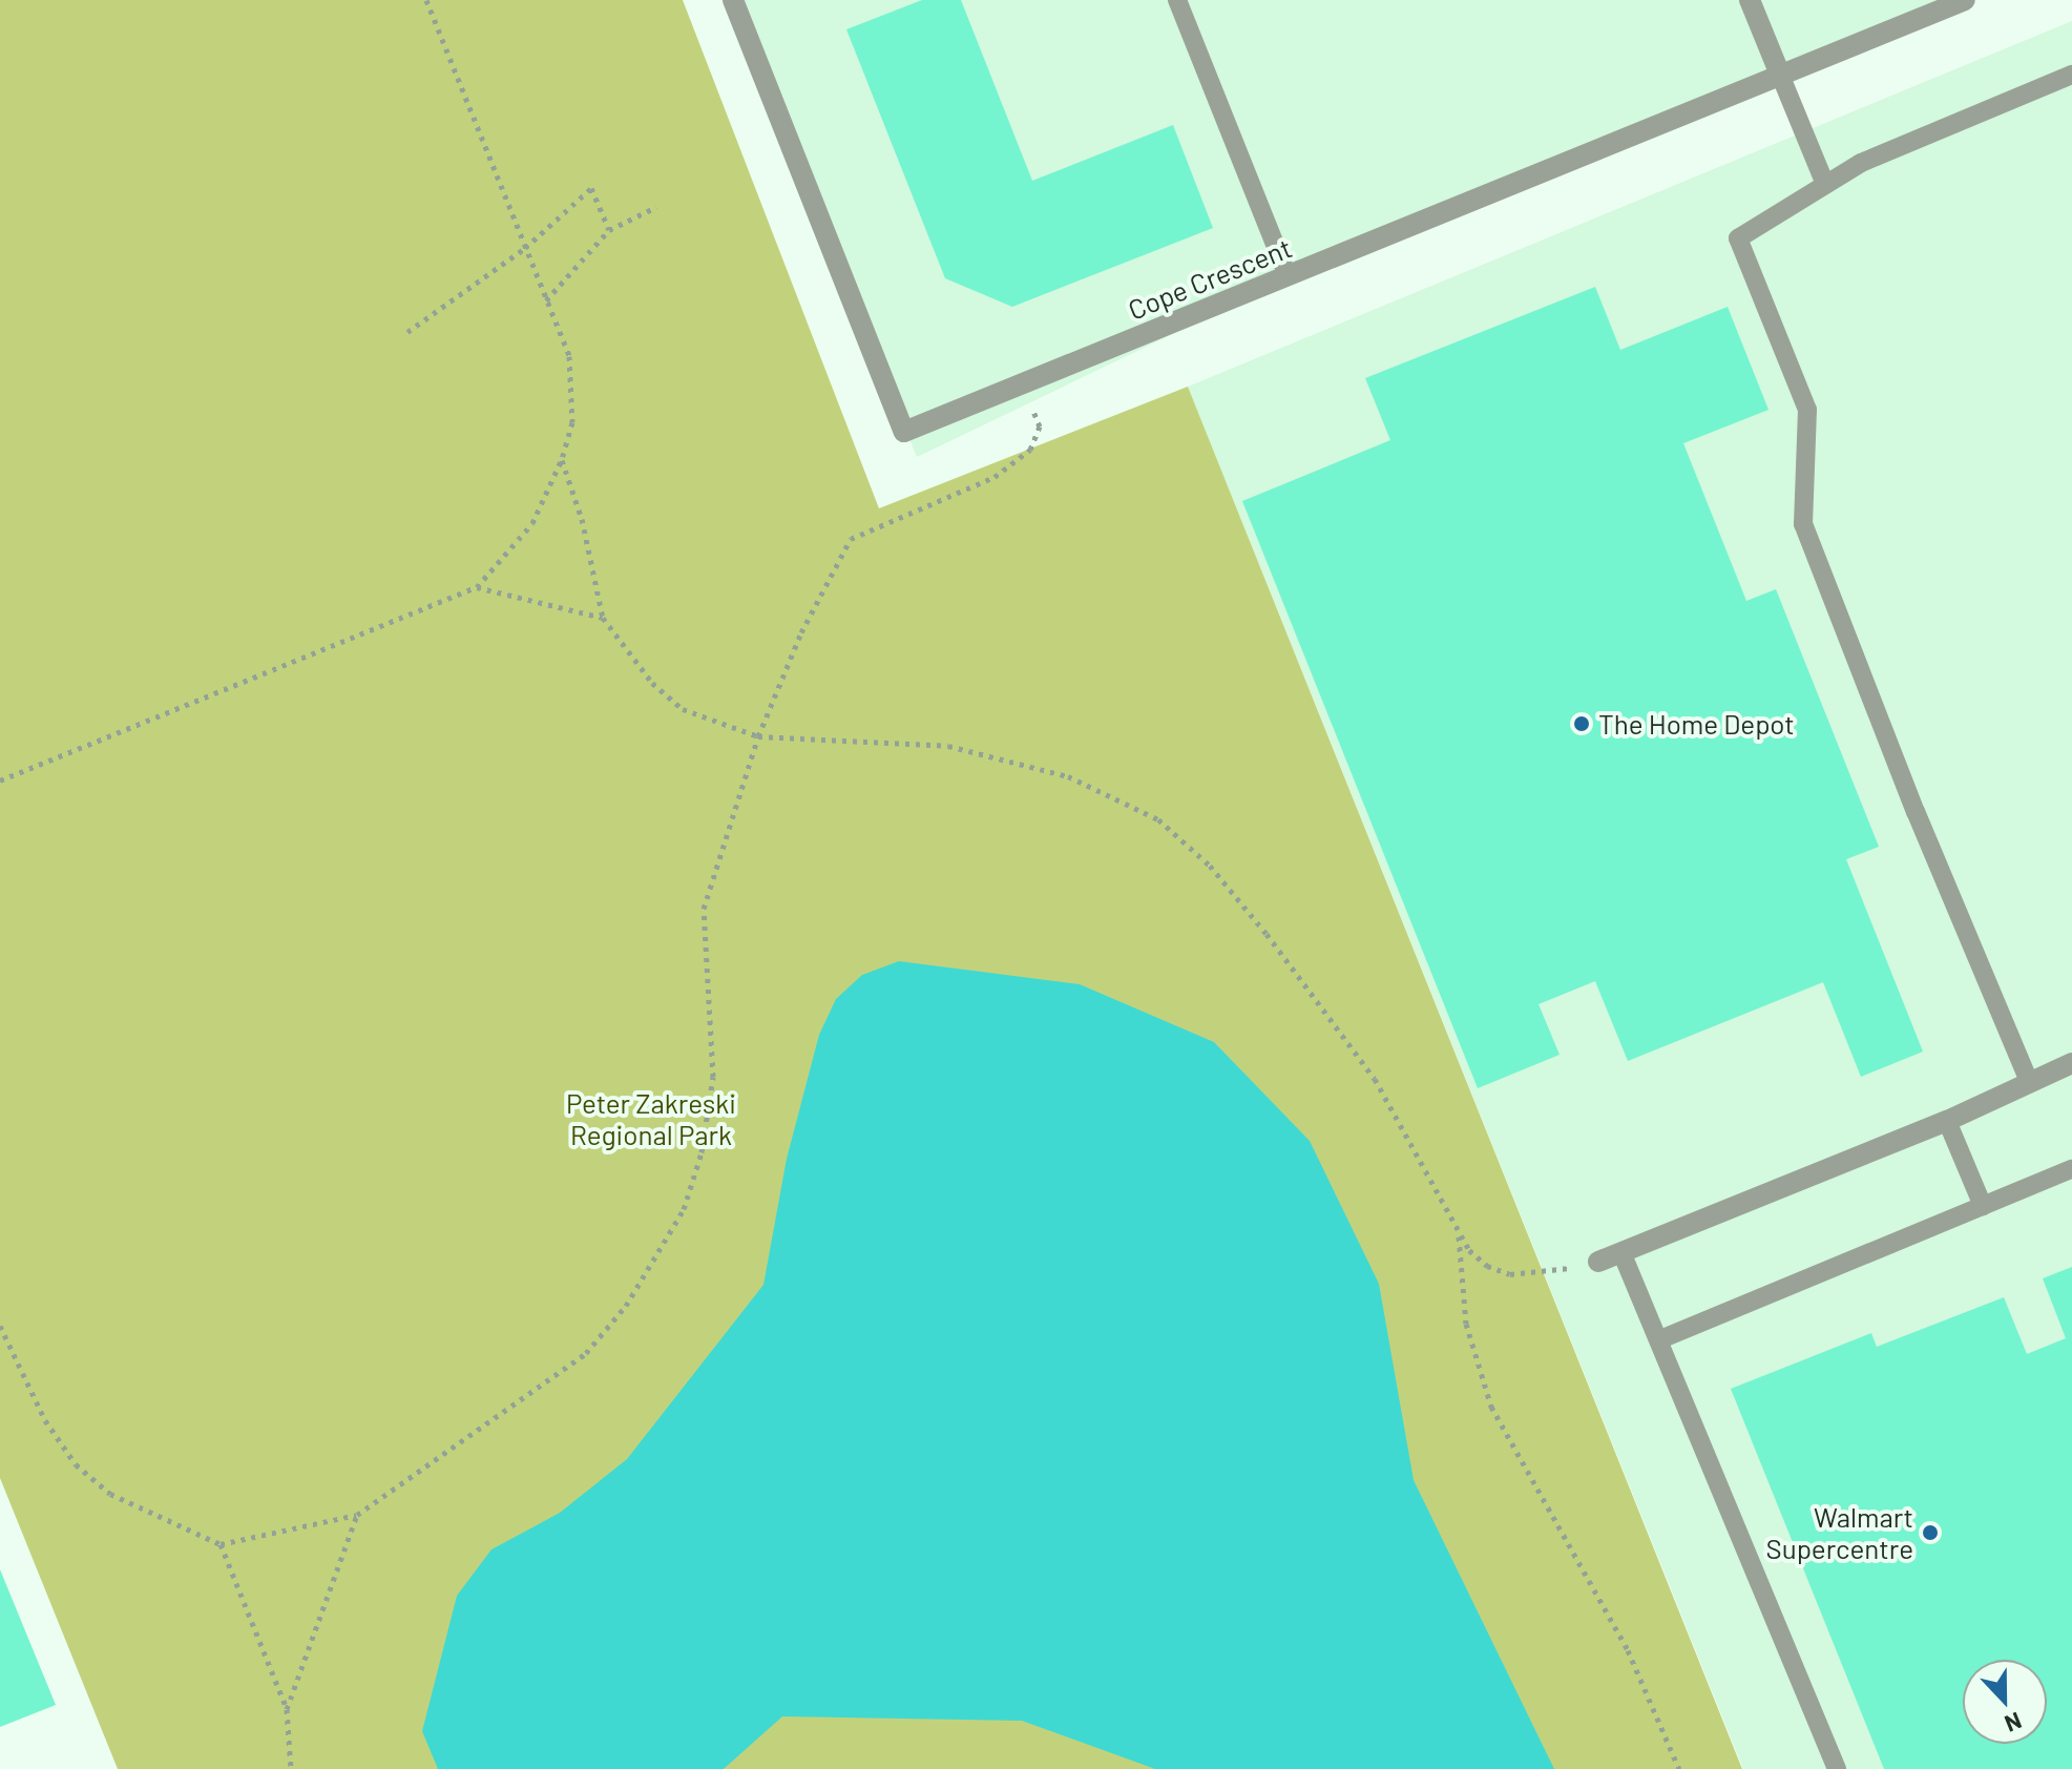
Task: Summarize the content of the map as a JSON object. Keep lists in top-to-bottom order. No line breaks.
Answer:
{"streets":{"street":["Cope Crescent"]},"parks":["Peter Zakreski Regional Park"],"places":["The Home Depot","Walmart Supercentre"],"north":"bottom"}
